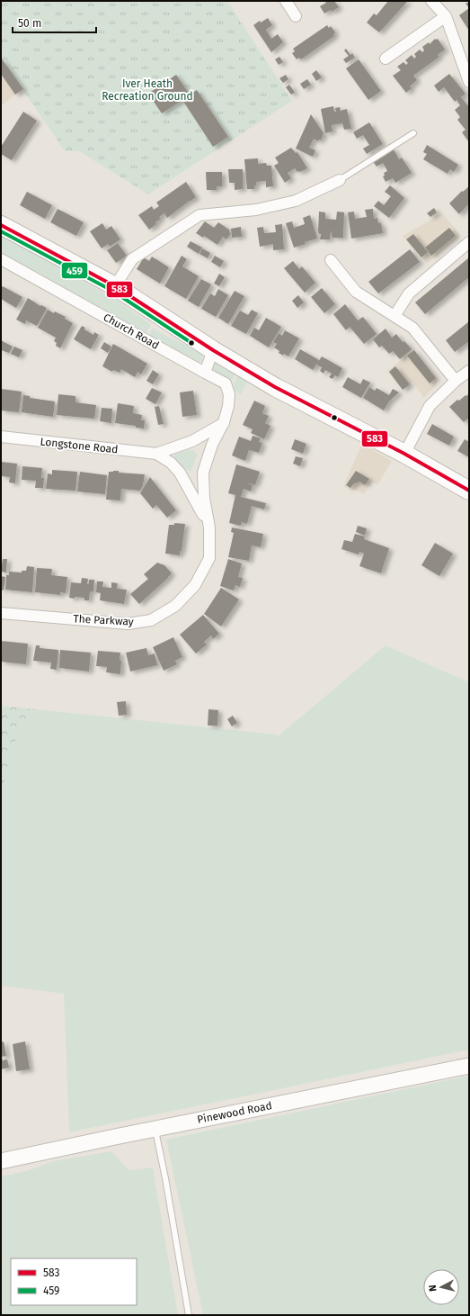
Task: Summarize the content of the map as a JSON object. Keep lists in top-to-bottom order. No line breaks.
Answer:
{"streets":{"street":["Church Road","Longstone Road","The Parkway","Pinewood Road"]},"crossings":[["Church Road","The Parkway"]],"parks":["Iver Heath Recreation Ground"],"lines":["transit line 583","transit line 459"],"legend":["583","459"],"scale_bar":"50 m","north":"left"}
